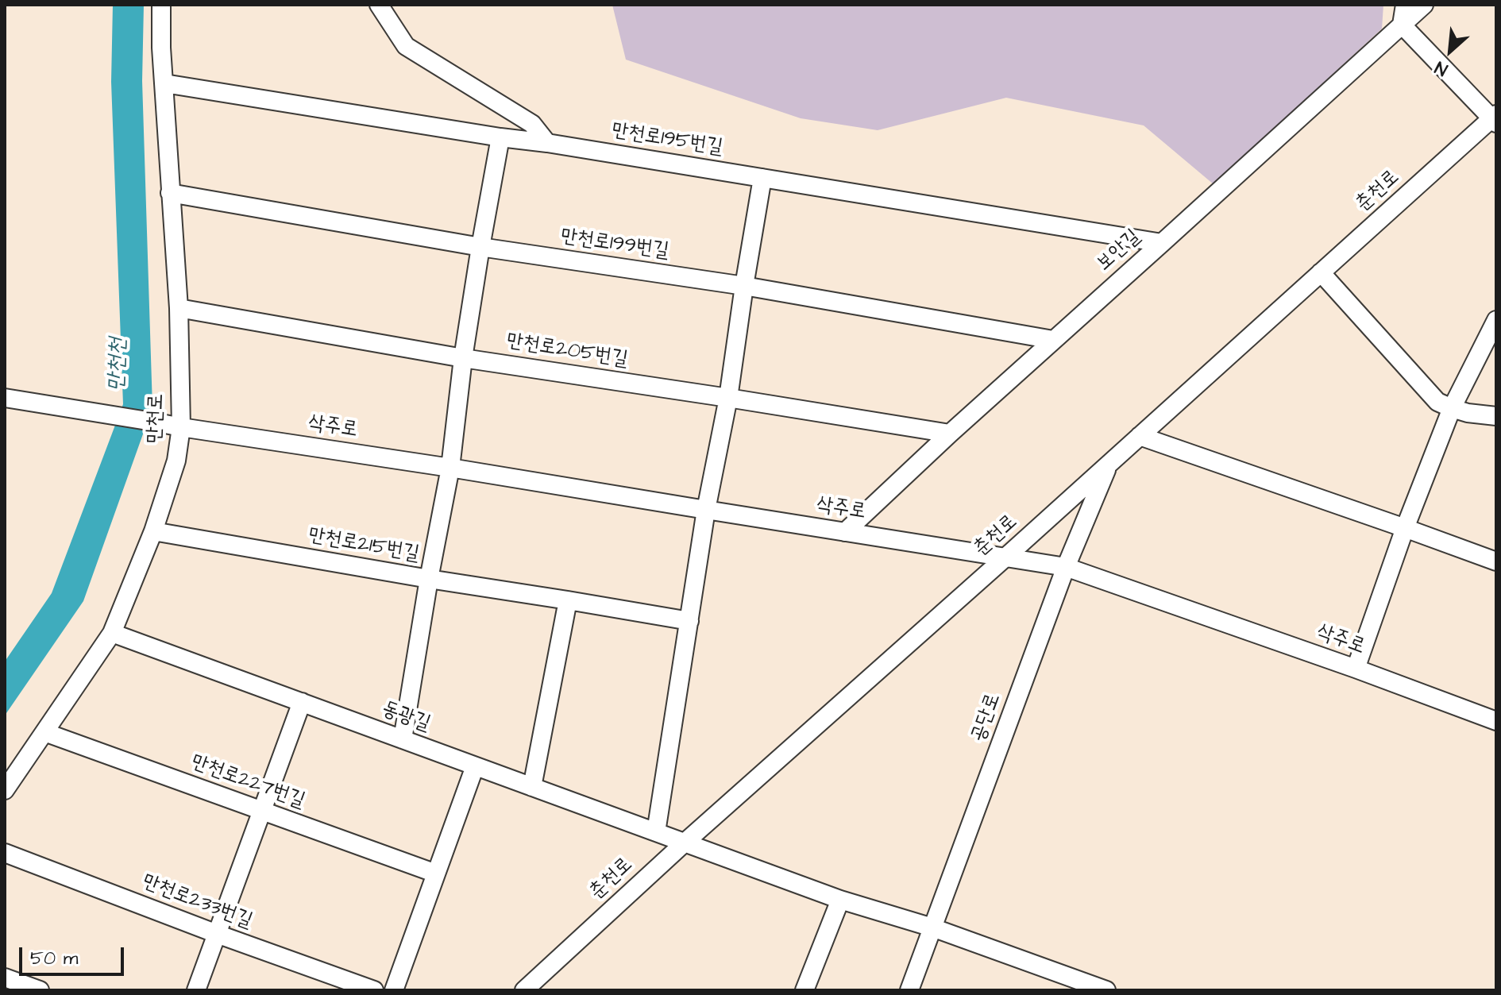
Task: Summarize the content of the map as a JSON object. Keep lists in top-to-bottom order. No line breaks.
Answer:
{"streets":{"street":["만천로195번길","춘천로","만천로199번길","보안길","만천로205번길","만천로","삭주로","만천로215번길","동광길","공단로","만천로227번길","만천로233번길"]},"crossings":[["만천로195번길","보안길"],["만천로195번길","만천로"],["춘천로","삭주로"],["춘천로","동광길"],["춘천로","공단로"],["만천로199번길","보안길"],["만천로199번길","만천로"],["보안길","만천로205번길"],["보안길","삭주로"],["만천로205번길","만천로"],["만천로","삭주로"],["만천로","만천로215번길"],["만천로","동광길"],["만천로","만천로227번길"],["삭주로","공단로"],["동광길","공단로"]],"water":["만천천"],"scale_bar":"50 m","north":"bottom left"}
